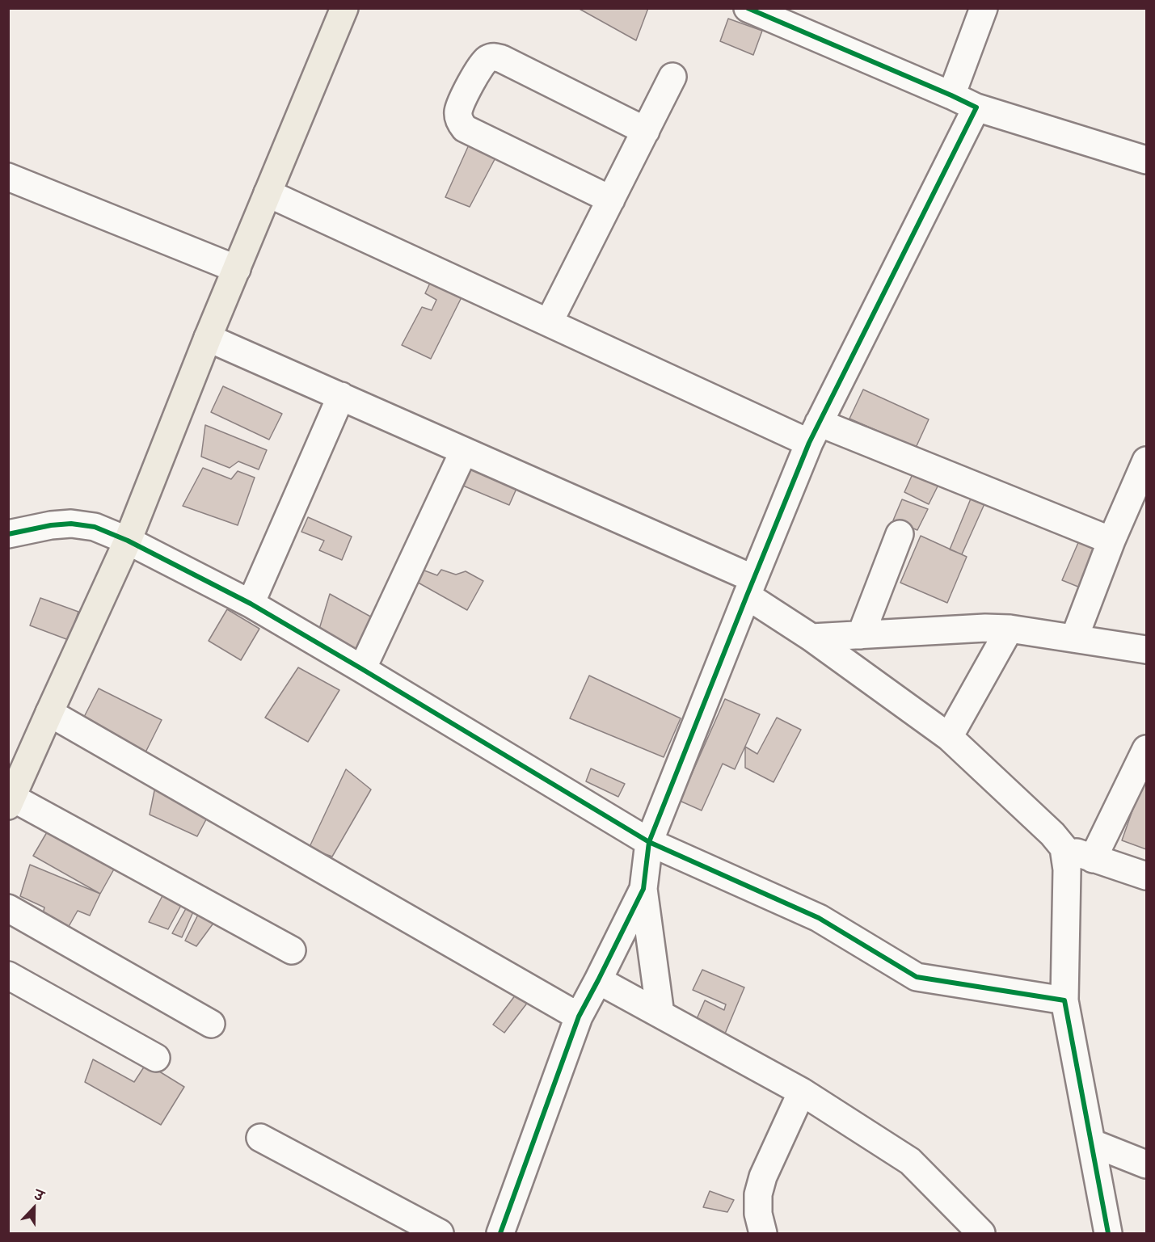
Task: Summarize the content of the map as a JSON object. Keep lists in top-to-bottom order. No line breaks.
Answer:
{"north":"top"}
